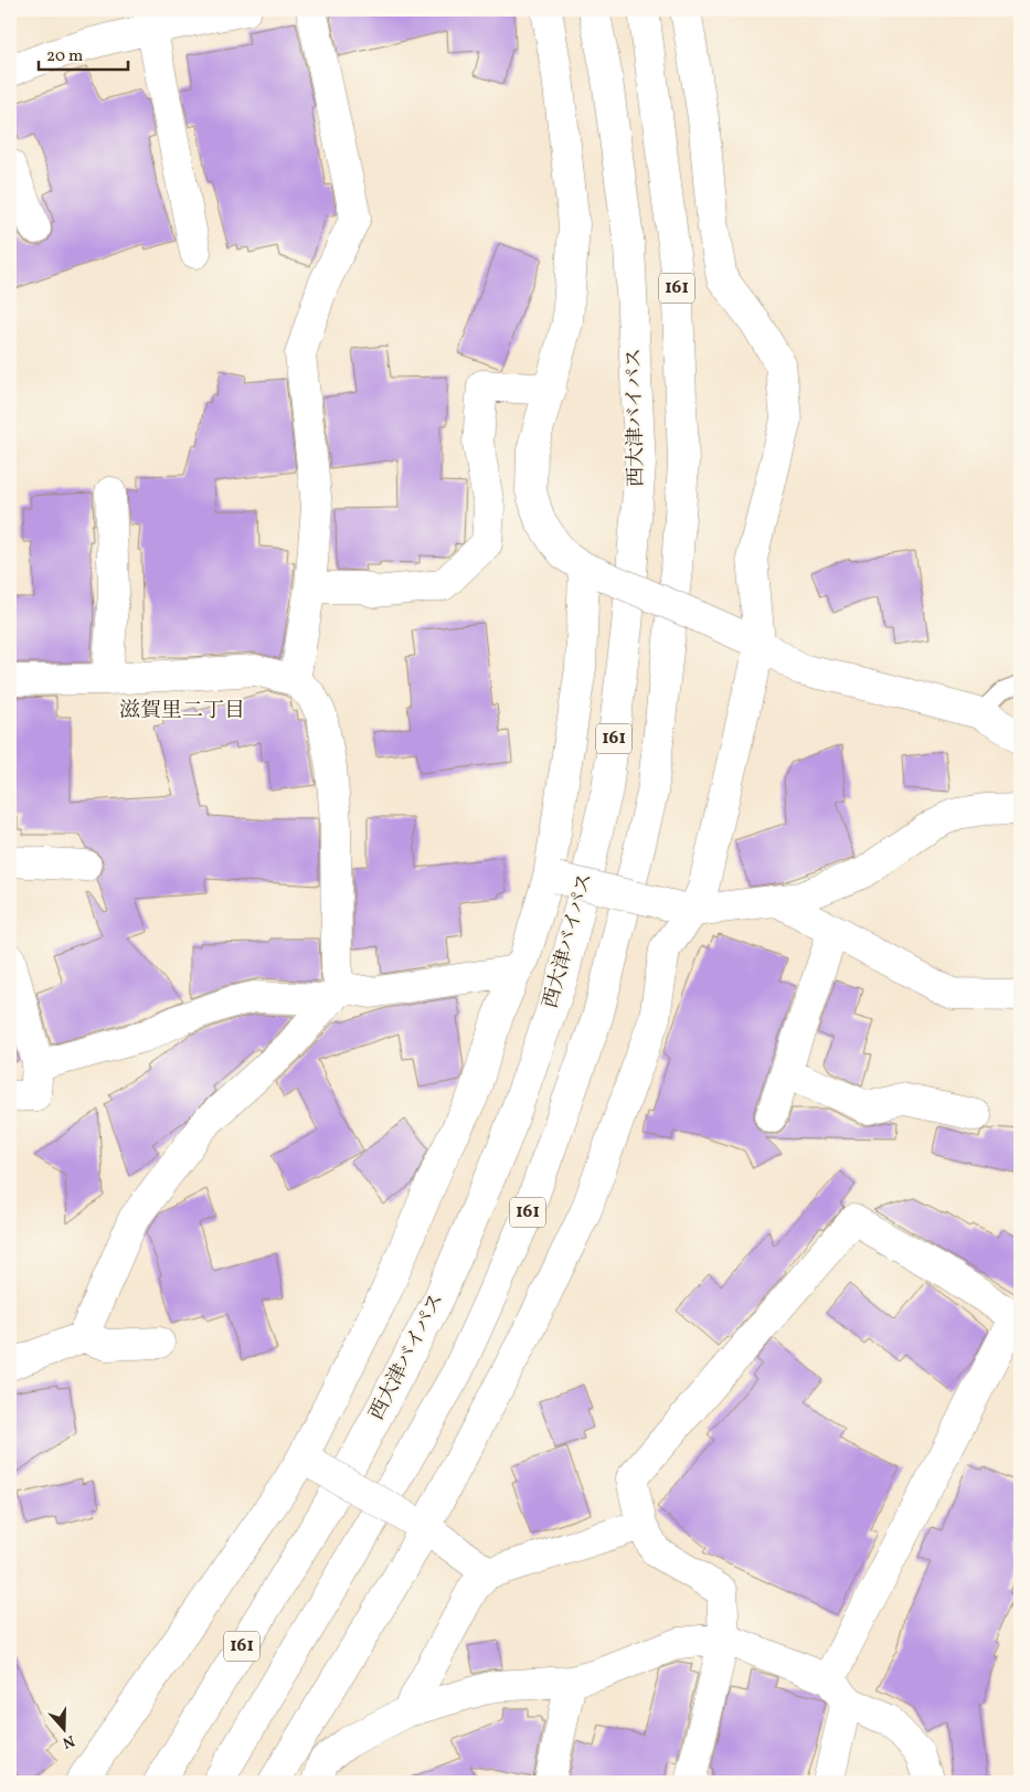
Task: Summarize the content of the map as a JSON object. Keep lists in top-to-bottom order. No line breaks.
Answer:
{"streets":{"main road":["161","西大津バイパス"]},"districts":["滋賀里二丁目"],"scale_bar":"20 m","north":"bottom"}
